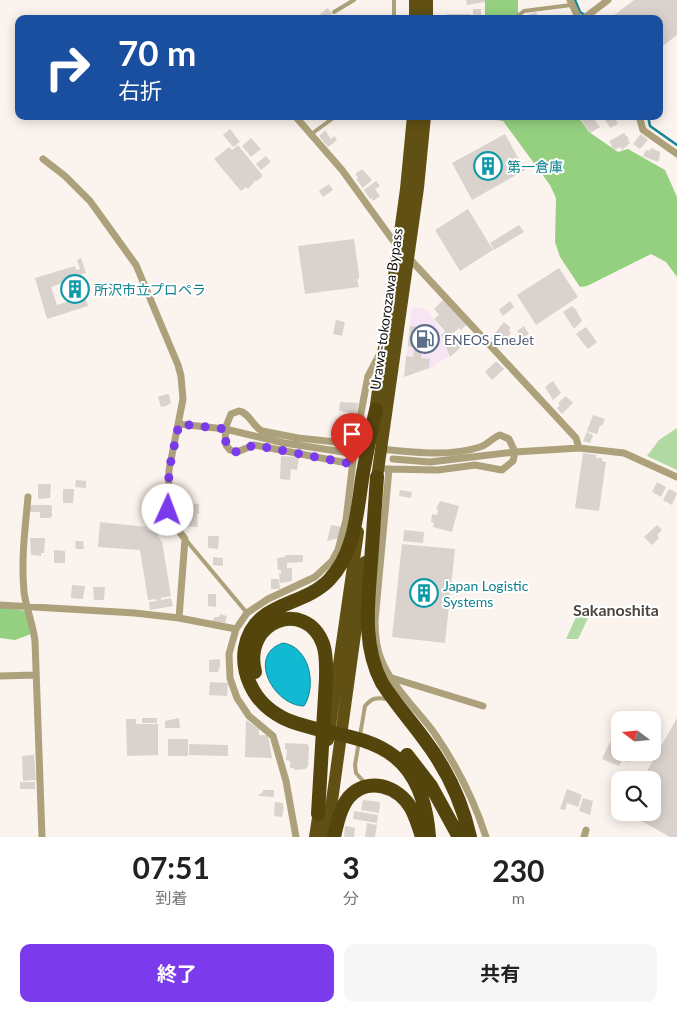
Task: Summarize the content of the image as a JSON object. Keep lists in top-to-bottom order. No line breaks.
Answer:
{"streets":{"highway":["Urawa-tokorozawa Bypass"]},"districts":["Sakanoshita"],"places":{"building":["第一倉庫","所沢市立プロペラ","Japan Logistic Systems"],"fuel station":["ENEOS EneJet"]},"north":"left","page":{"turn":["70 m","右折"],"eta":["07:51","到着","3","分","230","m"],"buttons":["終了","共有"]}}
